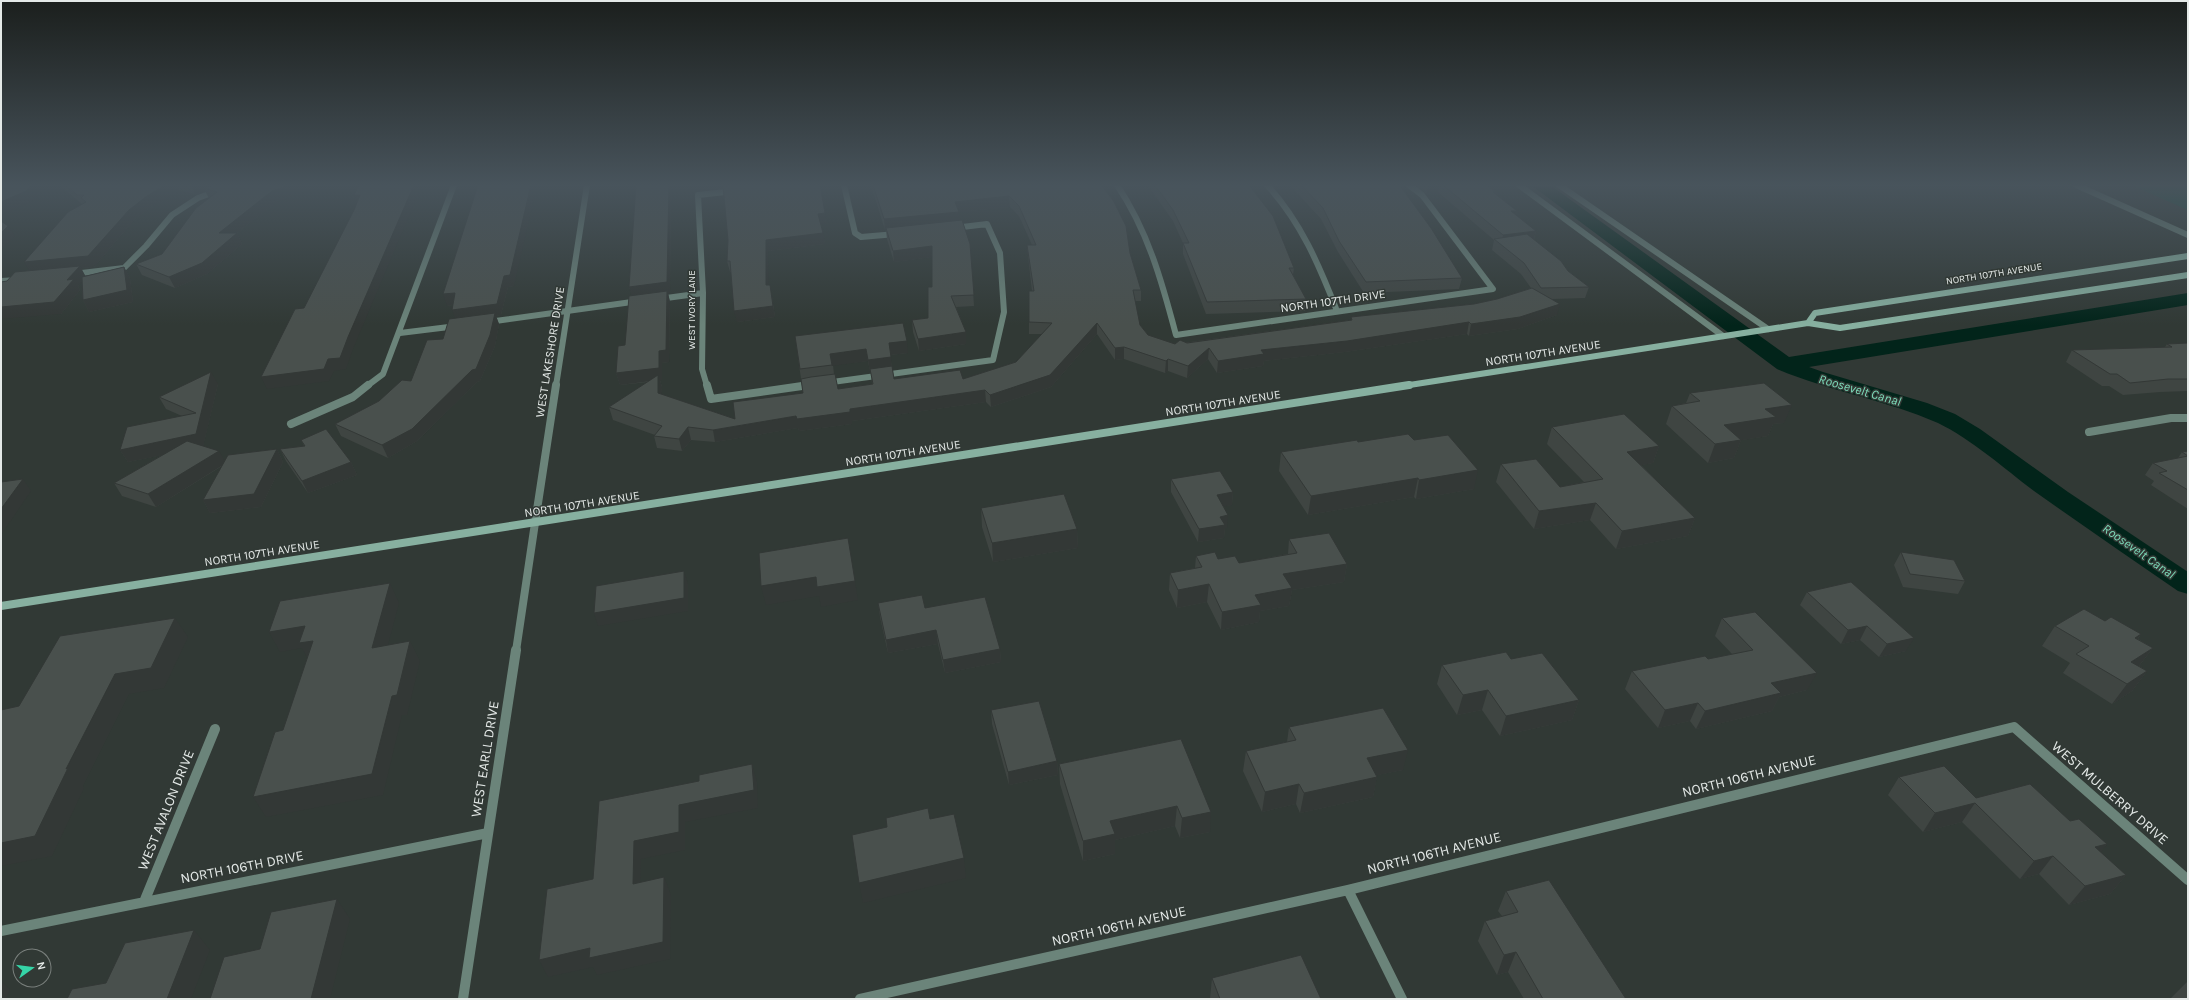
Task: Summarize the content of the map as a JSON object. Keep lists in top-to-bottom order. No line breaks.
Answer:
{"streets":{"main road":["NORTH 107TH AVENUE"],"street":["NORTH 107TH DRIVE","WEST IVORY LANE","WEST LAKESHORE DRIVE","WEST EARLL DRIVE","NORTH 106TH AVENUE","WEST MULBERRY DRIVE","WEST AVALON DRIVE","NORTH 106TH DRIVE"]},"crossings":[["NORTH 107TH AVENUE","WEST LAKESHORE DRIVE"],["NORTH 107TH AVENUE","WEST EARLL DRIVE"],["WEST LAKESHORE DRIVE","WEST EARLL DRIVE"],["WEST EARLL DRIVE","NORTH 106TH DRIVE"],["NORTH 106TH AVENUE","WEST MULBERRY DRIVE"],["WEST AVALON DRIVE","NORTH 106TH DRIVE"]],"water":["Roosevelt Canal"],"north":"right"}
